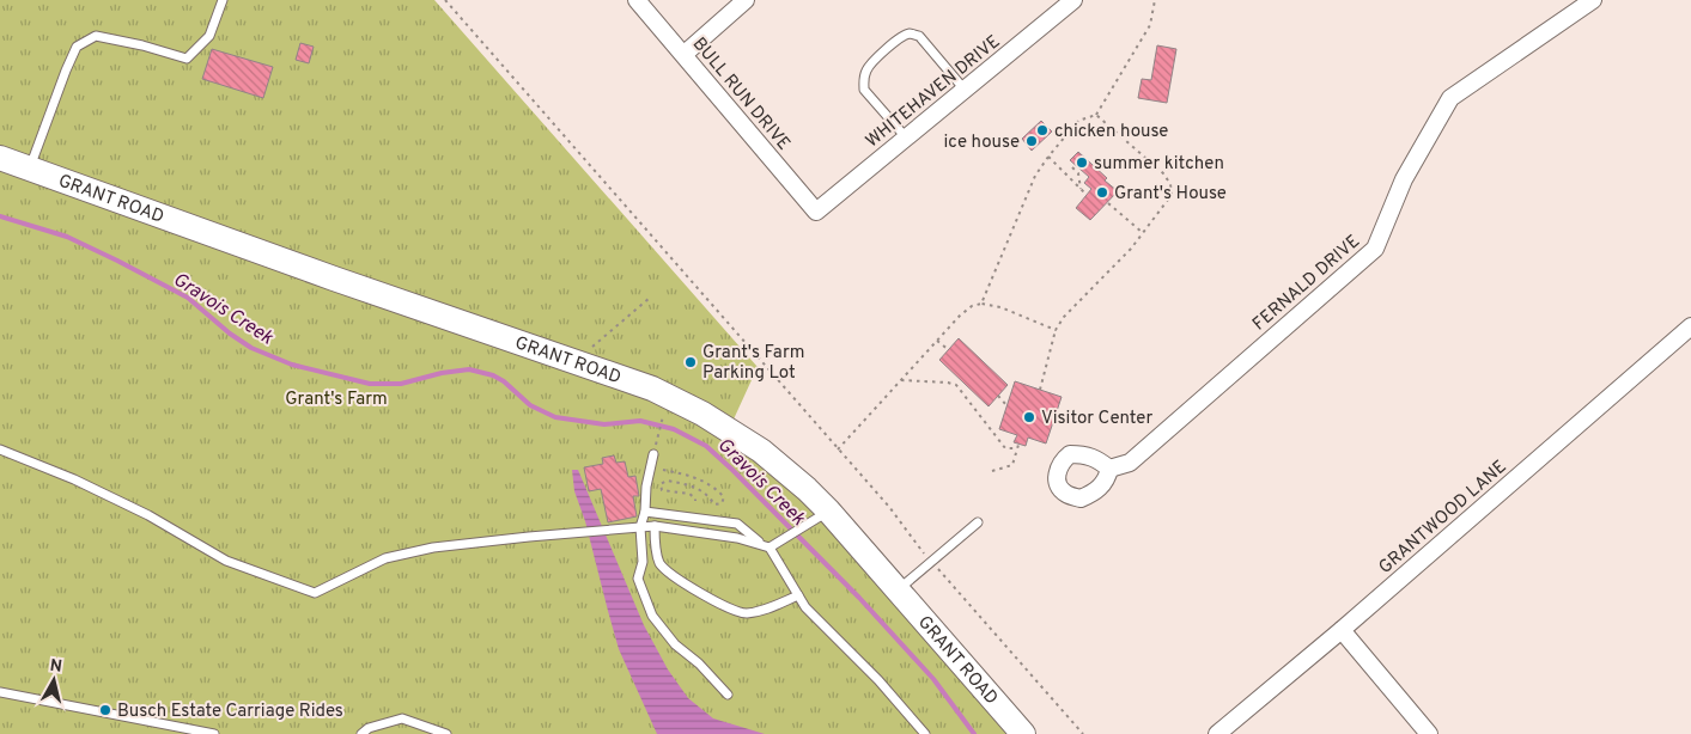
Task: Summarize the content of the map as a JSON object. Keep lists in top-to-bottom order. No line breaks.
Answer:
{"streets":{"street":["WHITEHAVEN DRIVE","BULL RUN DRIVE","GRANT ROAD","FERNALD DRIVE","GRANTWOOD LANE"]},"crossings":[["WHITEHAVEN DRIVE","BULL RUN DRIVE"]],"water":["Gravois Creek"],"parks":["Grant's Farm"],"places":["chicken house","ice house","summer kitchen","Grant's House","Grant's Farm Parking Lot","Visitor Center","Busch Estate Carriage Rides"],"north":"top"}
